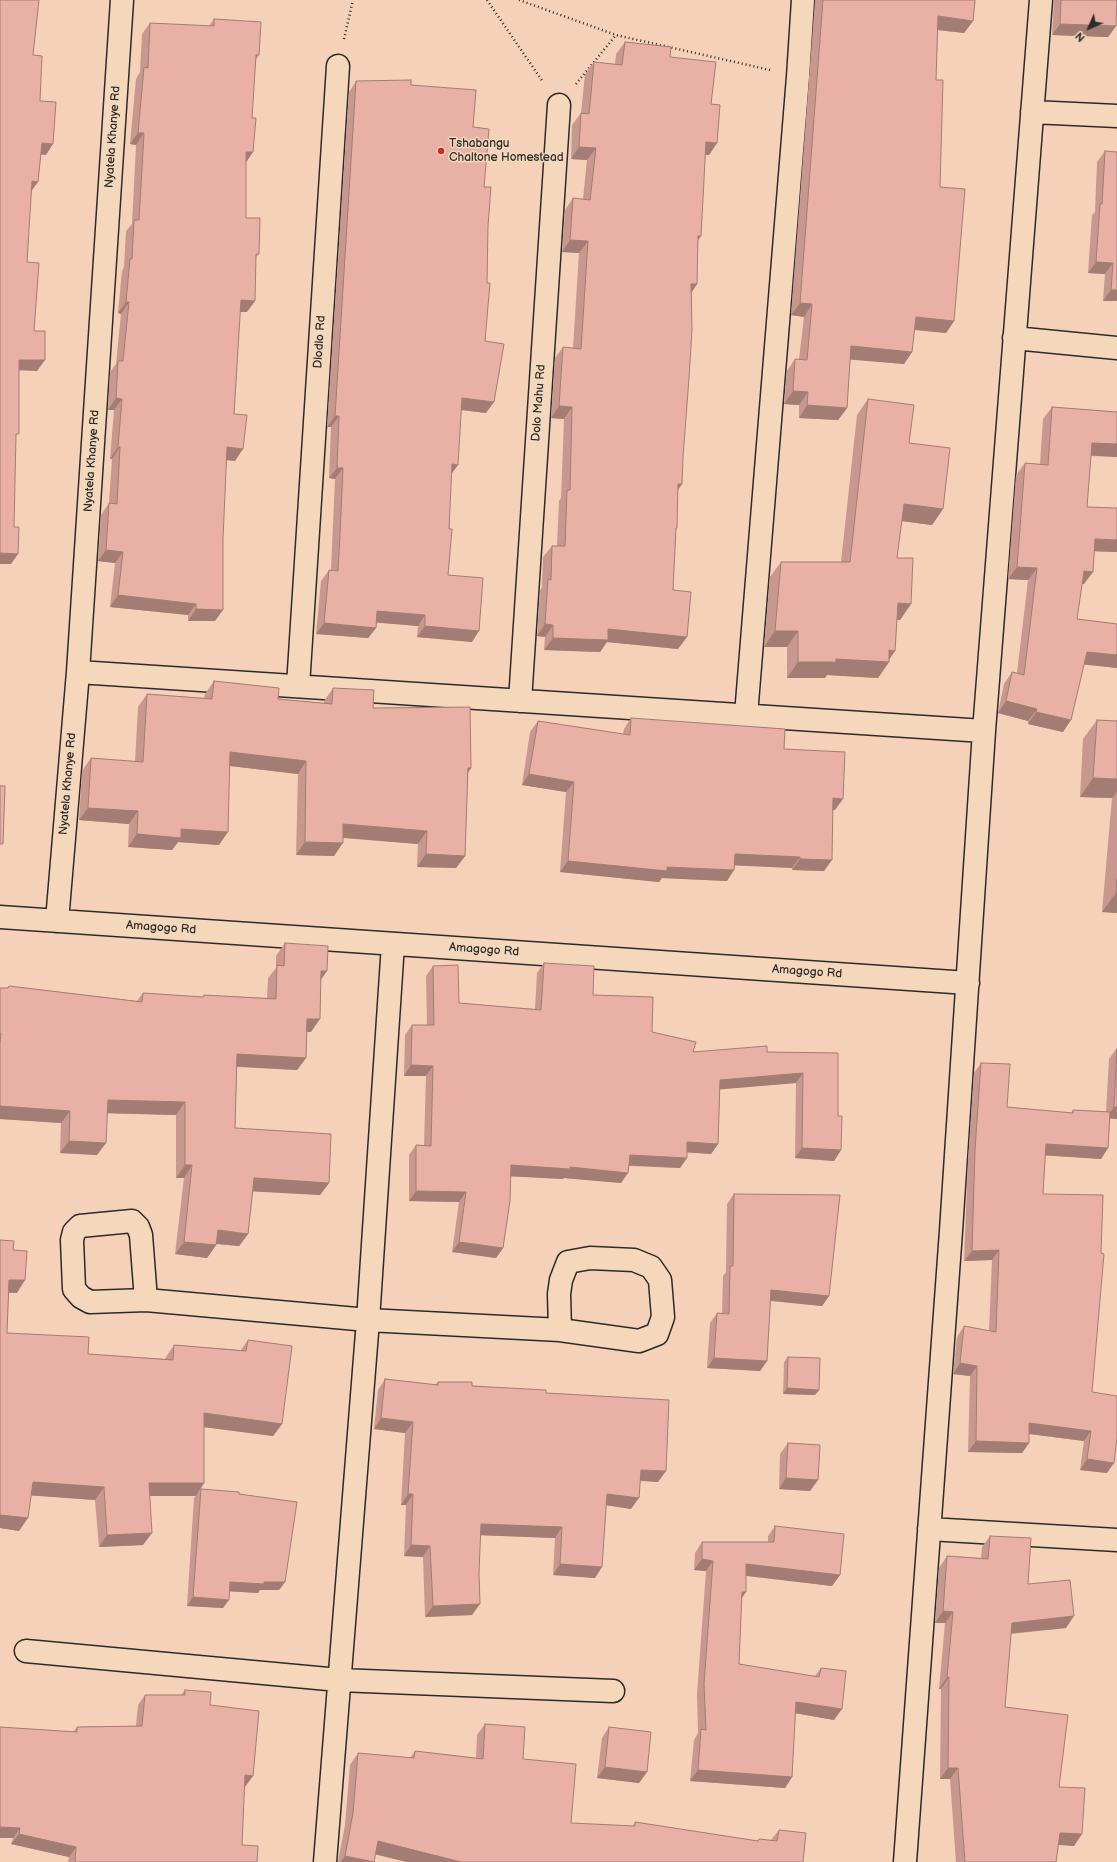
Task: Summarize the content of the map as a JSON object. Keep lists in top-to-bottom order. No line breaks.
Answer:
{"streets":{"street":["Nyatela Khanye Rd","Dlodlo Rd","Dolo Mahu Rd","Amagogo Rd"]},"crossings":[["Nyatela Khanye Rd","Amagogo Rd"]],"places":["Tshabangu Chaltone Homestead"],"north":"bottom left"}
